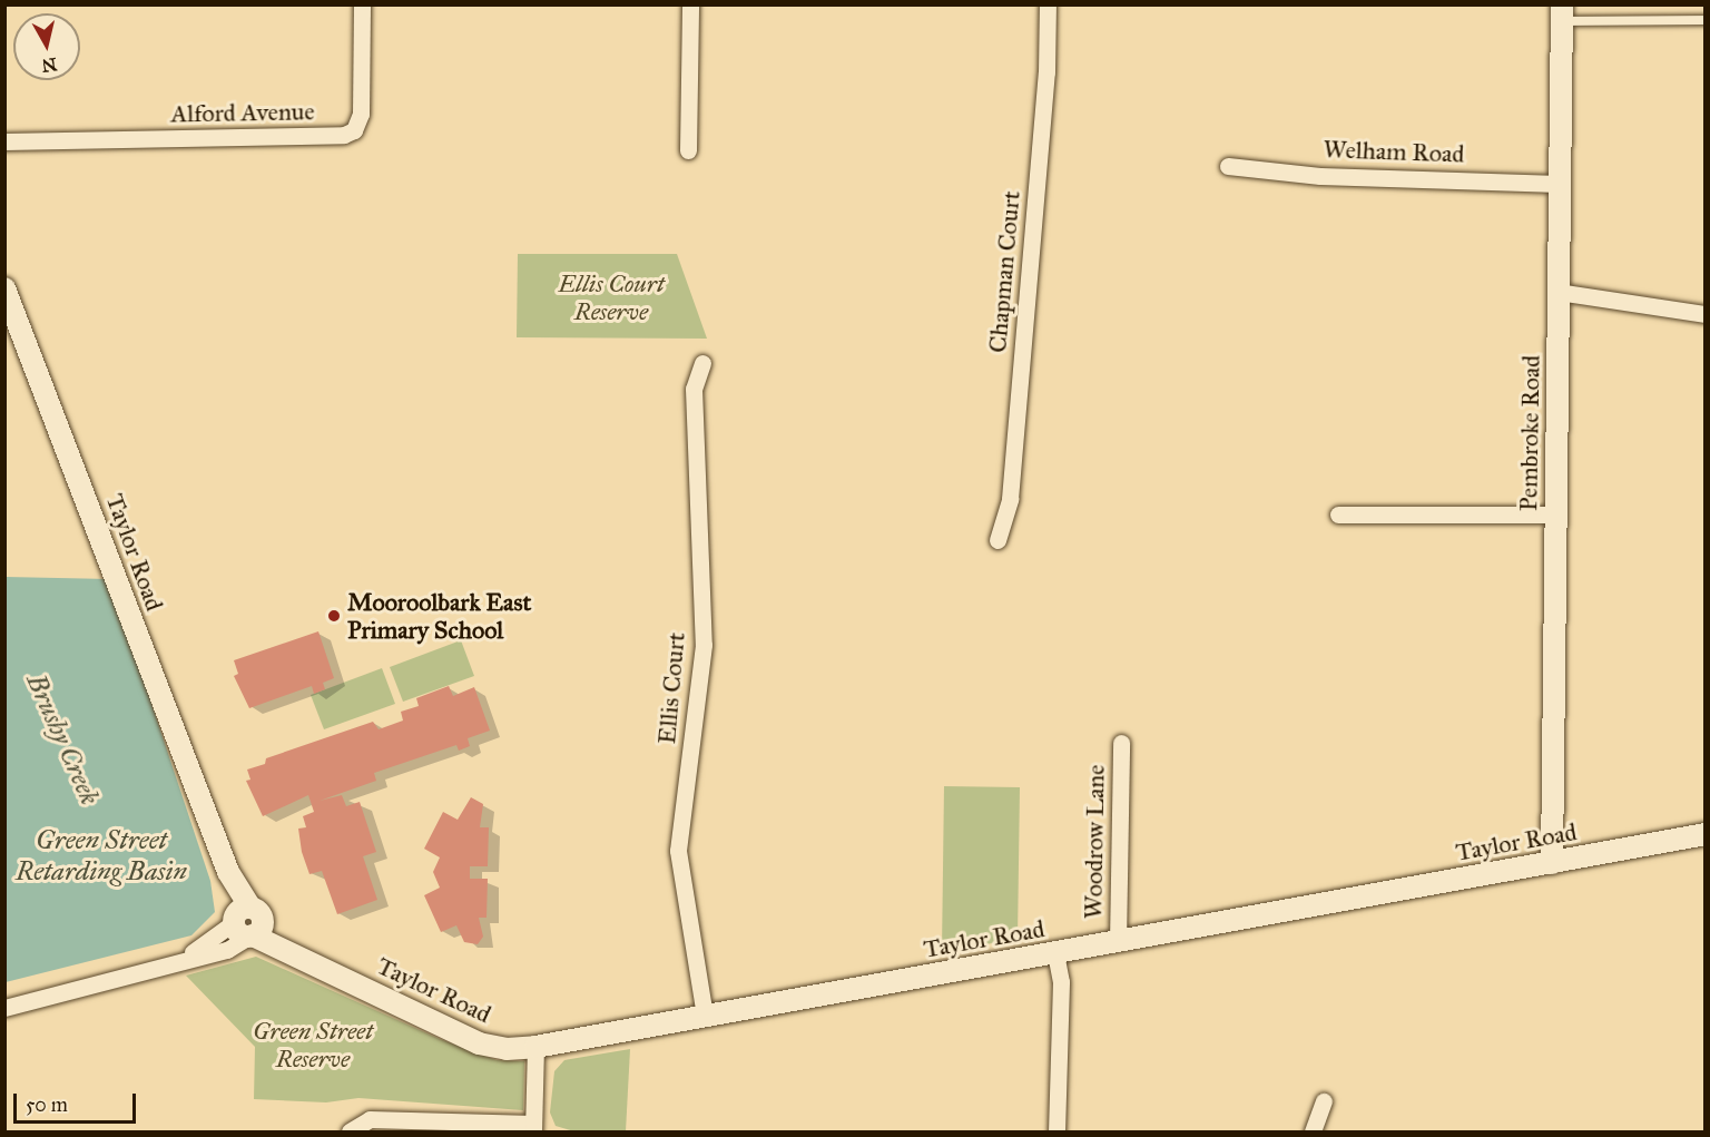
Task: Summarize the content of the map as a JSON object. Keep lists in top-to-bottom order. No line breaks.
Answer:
{"streets":{"street":["Alford Avenue","Welham Road","Chapman Court","Pembroke Road","Taylor Road","Ellis Court","Woodrow Lane"]},"crossings":[["Welham Road","Pembroke Road"],["Pembroke Road","Taylor Road"],["Taylor Road","Ellis Court"],["Taylor Road","Woodrow Lane"]],"water":["Brushy Creek","Green Street Retarding Basin"],"parks":["Ellis Court Reserve","Green Street Reserve"],"places":["Mooroolbark East Primary School"],"scale_bar":"50 m","north":"bottom"}
